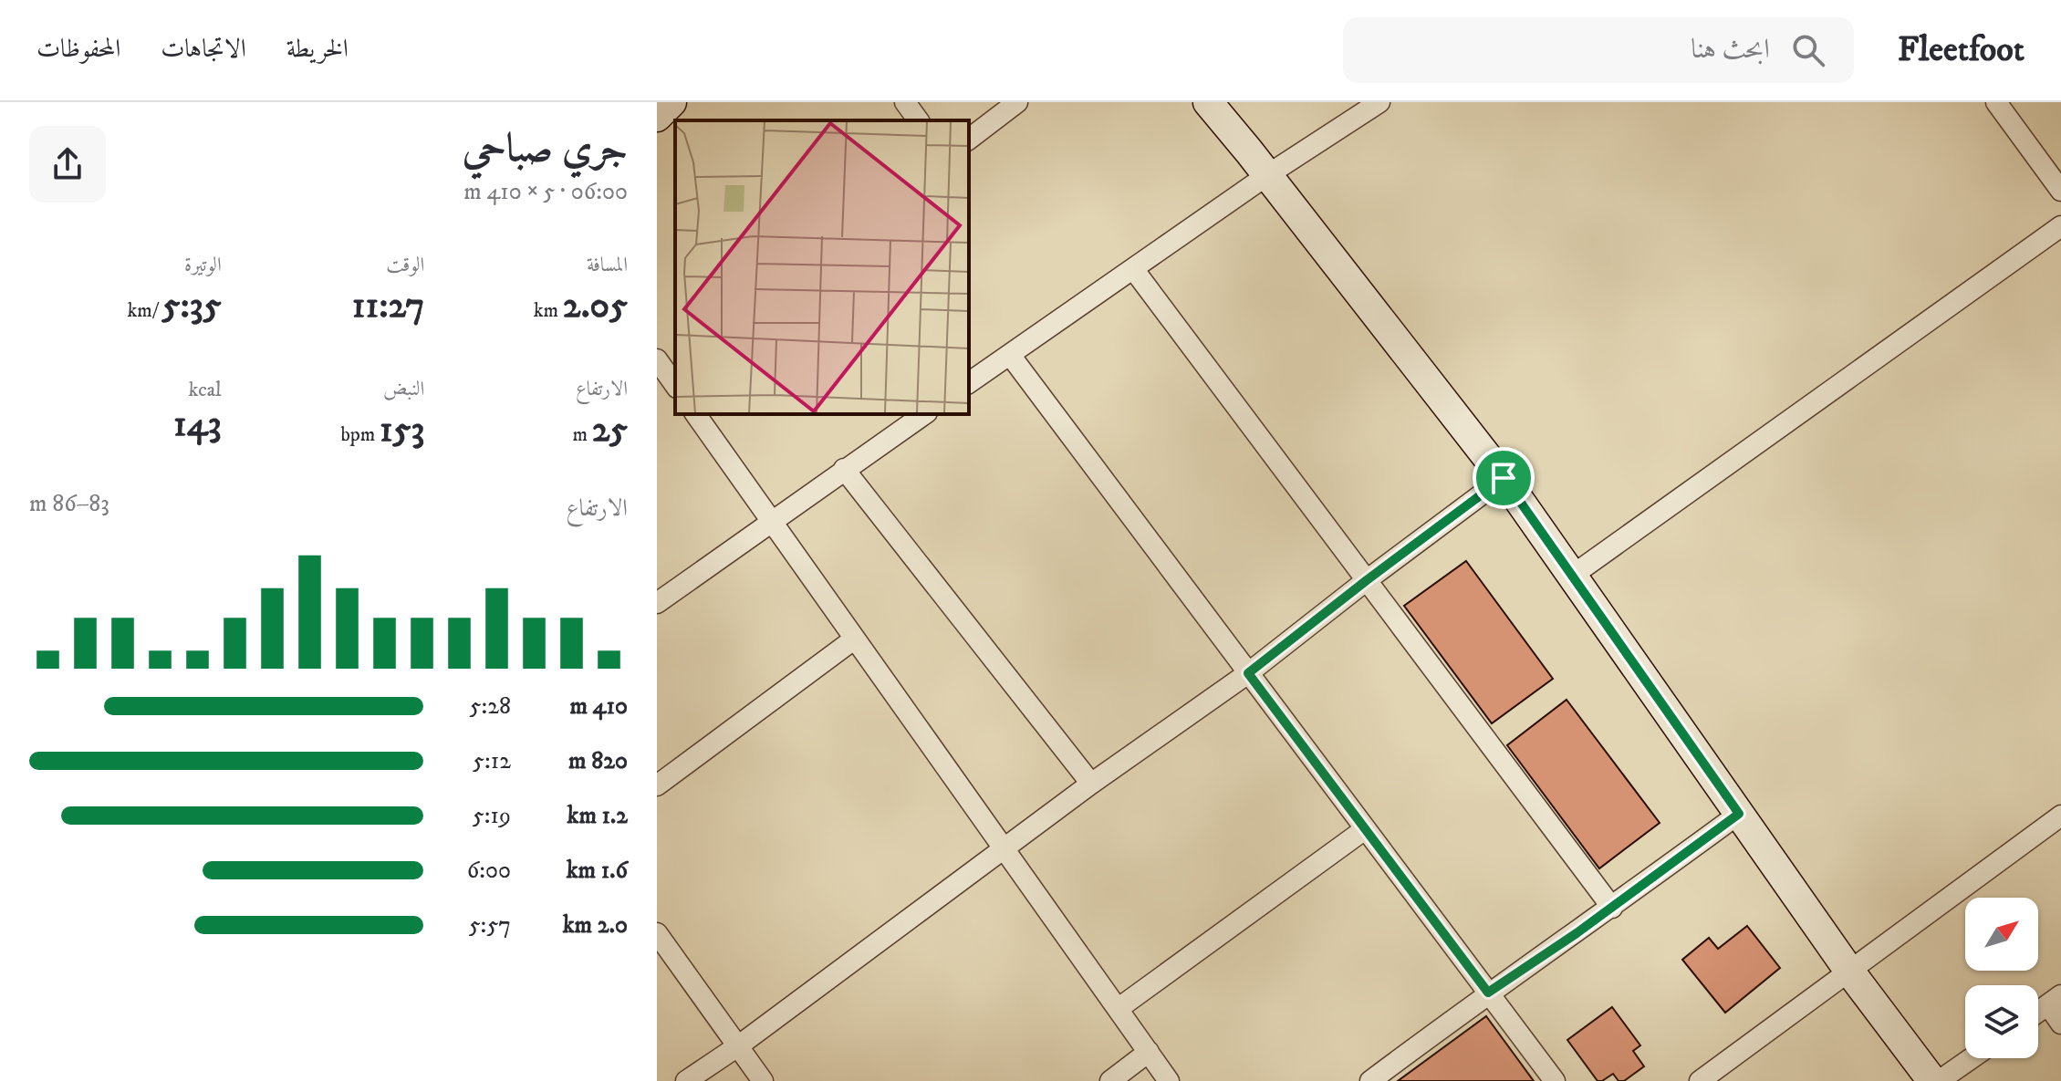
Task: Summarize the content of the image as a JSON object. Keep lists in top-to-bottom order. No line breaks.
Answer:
{"north":"top right","page":{"header":"Fleetfoot","search":"ابحث هنا","nav":["الخريطة","الاتجاهات","المحفوظات"],"heading":["جري صباحي","06:00 · 5 × 410 m"],"stats":[["المسافة","2.05 km"],["الوقت","11:27"],["الوتيرة","5:35 /km"],["الارتفاع","25 m"],["النبض","153 bpm"],["kcal","143"]],"chart":["الارتفاع","83–86 m"],"list":[{"name":"410 m","note":"5:28"},{"name":"820 m","note":"5:12"},{"name":"1.2 km","note":"5:19"},{"name":"1.6 km","note":"6:00"},{"name":"2.0 km","note":"5:57"}]}}
